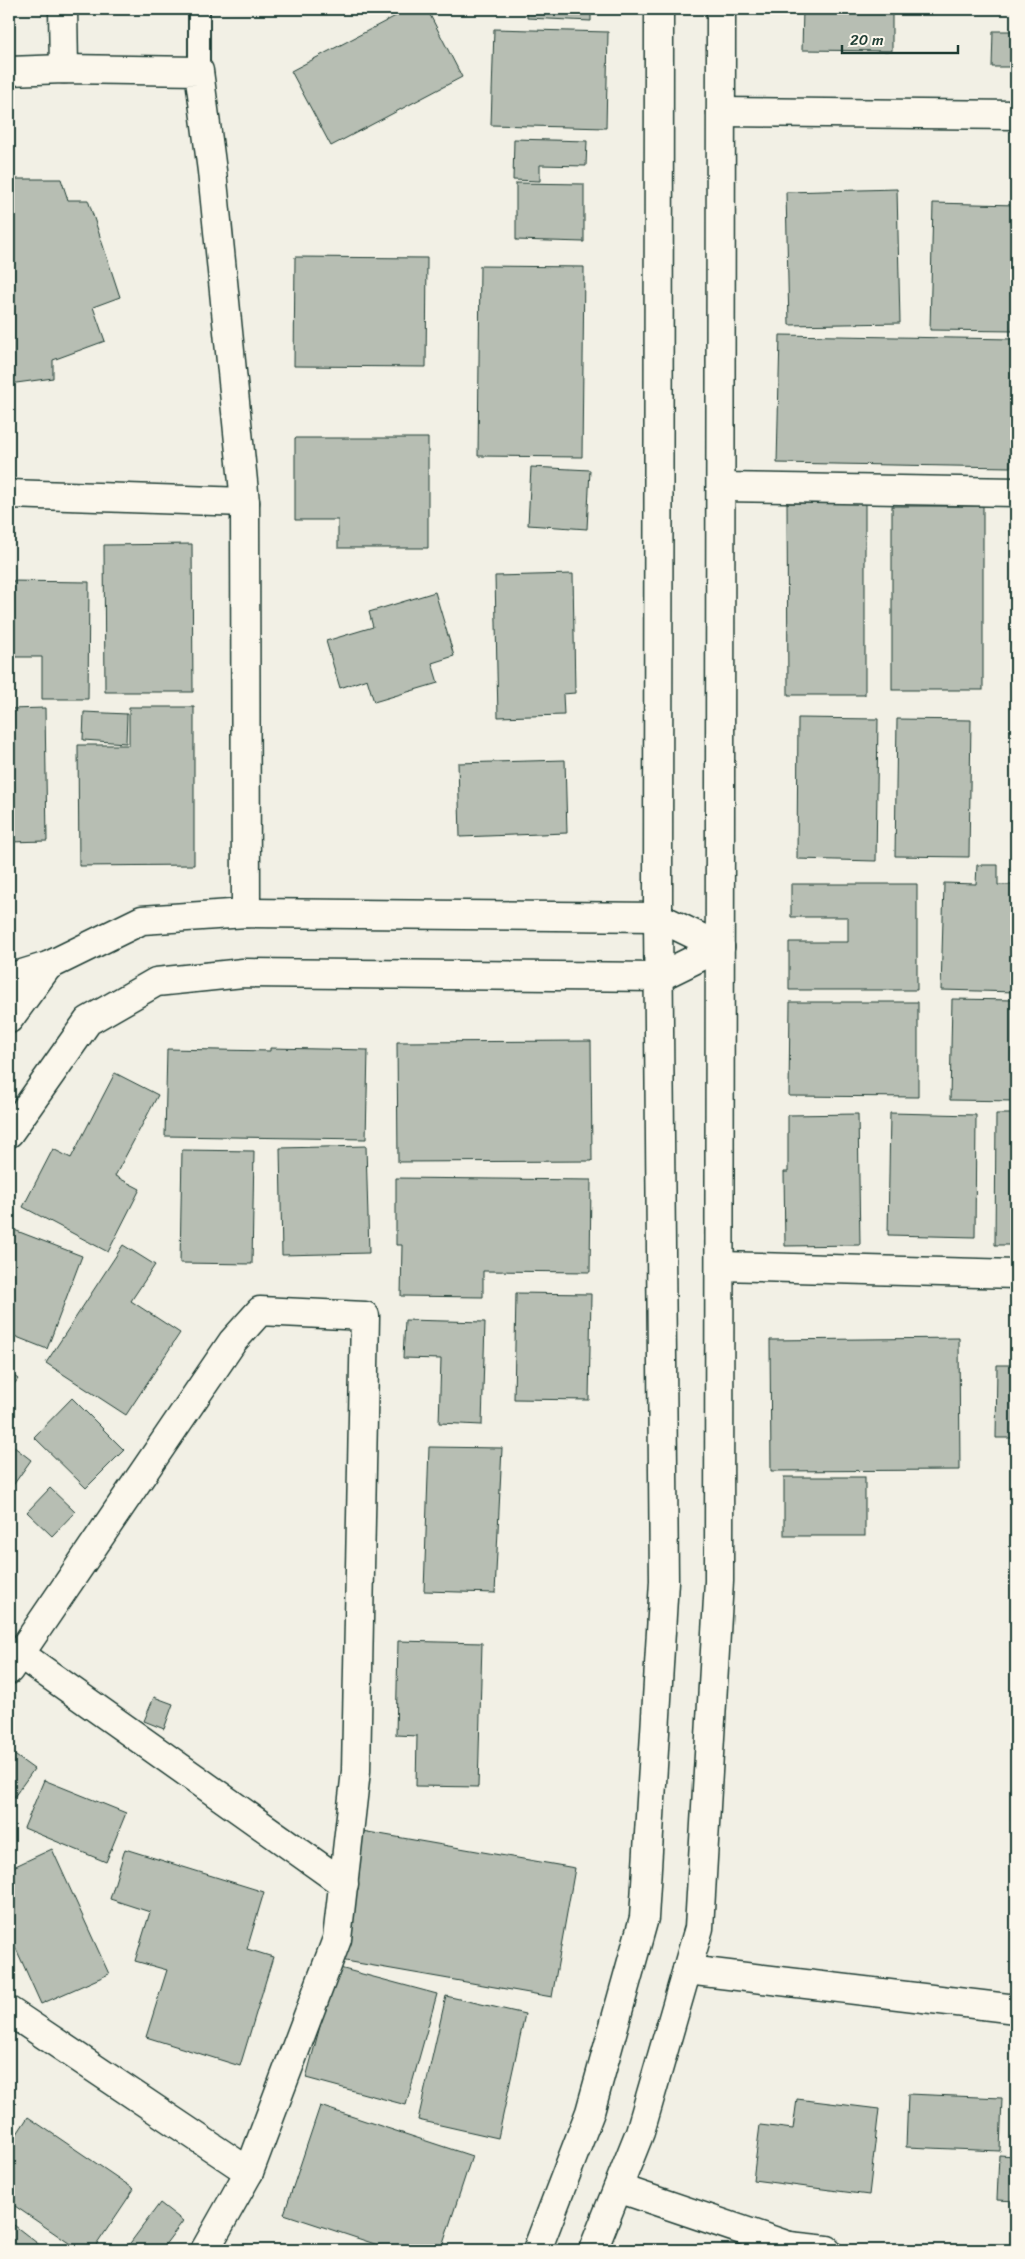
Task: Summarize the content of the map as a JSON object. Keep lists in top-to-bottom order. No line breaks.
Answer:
{"scale_bar":"20 m"}
